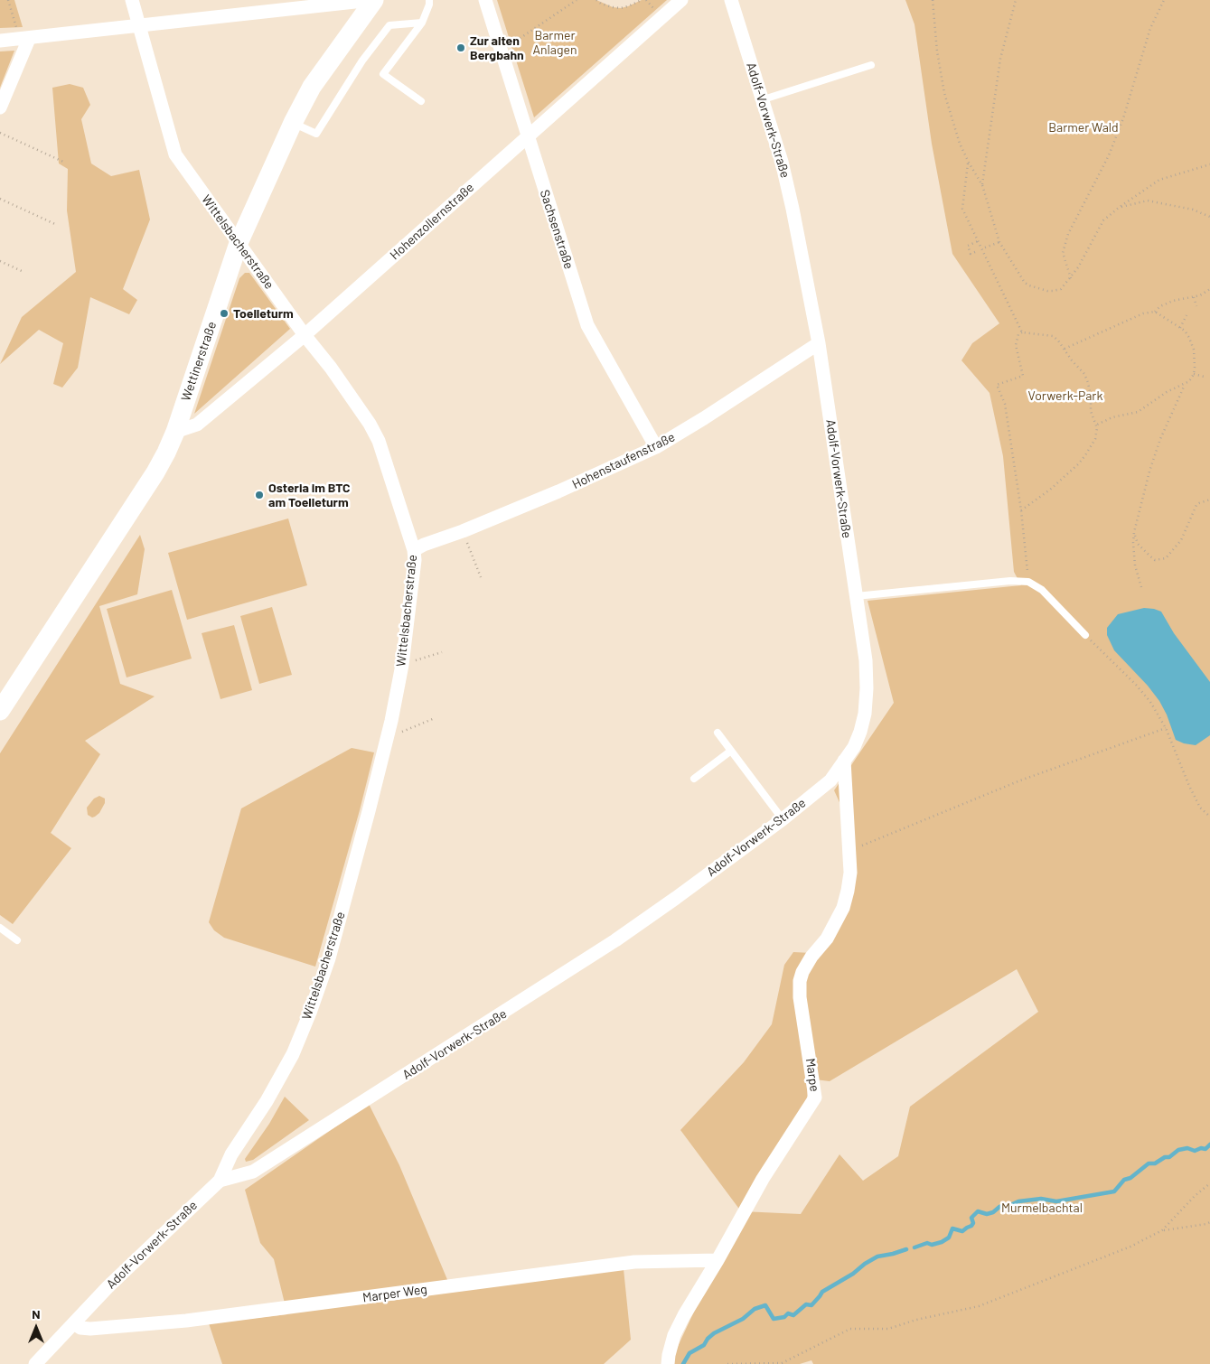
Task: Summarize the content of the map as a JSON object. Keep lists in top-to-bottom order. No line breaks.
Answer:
{"streets":{"street":["Adolf-Vorwerk-Straße","Hohenzollernstraße","Sachsenstraße","Wittelsbacherstraße","Wettinerstraße","Hohenstaufenstraße","Marpe","Marper Weg"]},"crossings":[["Adolf-Vorwerk-Straße","Wittelsbacherstraße"],["Adolf-Vorwerk-Straße","Hohenstaufenstraße"],["Adolf-Vorwerk-Straße","Marpe"],["Adolf-Vorwerk-Straße","Marper Weg"],["Hohenzollernstraße","Sachsenstraße"],["Hohenzollernstraße","Wittelsbacherstraße"],["Hohenzollernstraße","Wettinerstraße"],["Sachsenstraße","Hohenstaufenstraße"],["Wittelsbacherstraße","Wettinerstraße"],["Wittelsbacherstraße","Hohenstaufenstraße"],["Marpe","Marper Weg"]],"parks":["Barmer Anlagen","Barmer Wald","Vorwerk-Park","Murmelbachtal"],"places":["Zur alten Bergbahn","Toelleturm","Osteria im BTC am Toelleturm"],"north":"top"}
